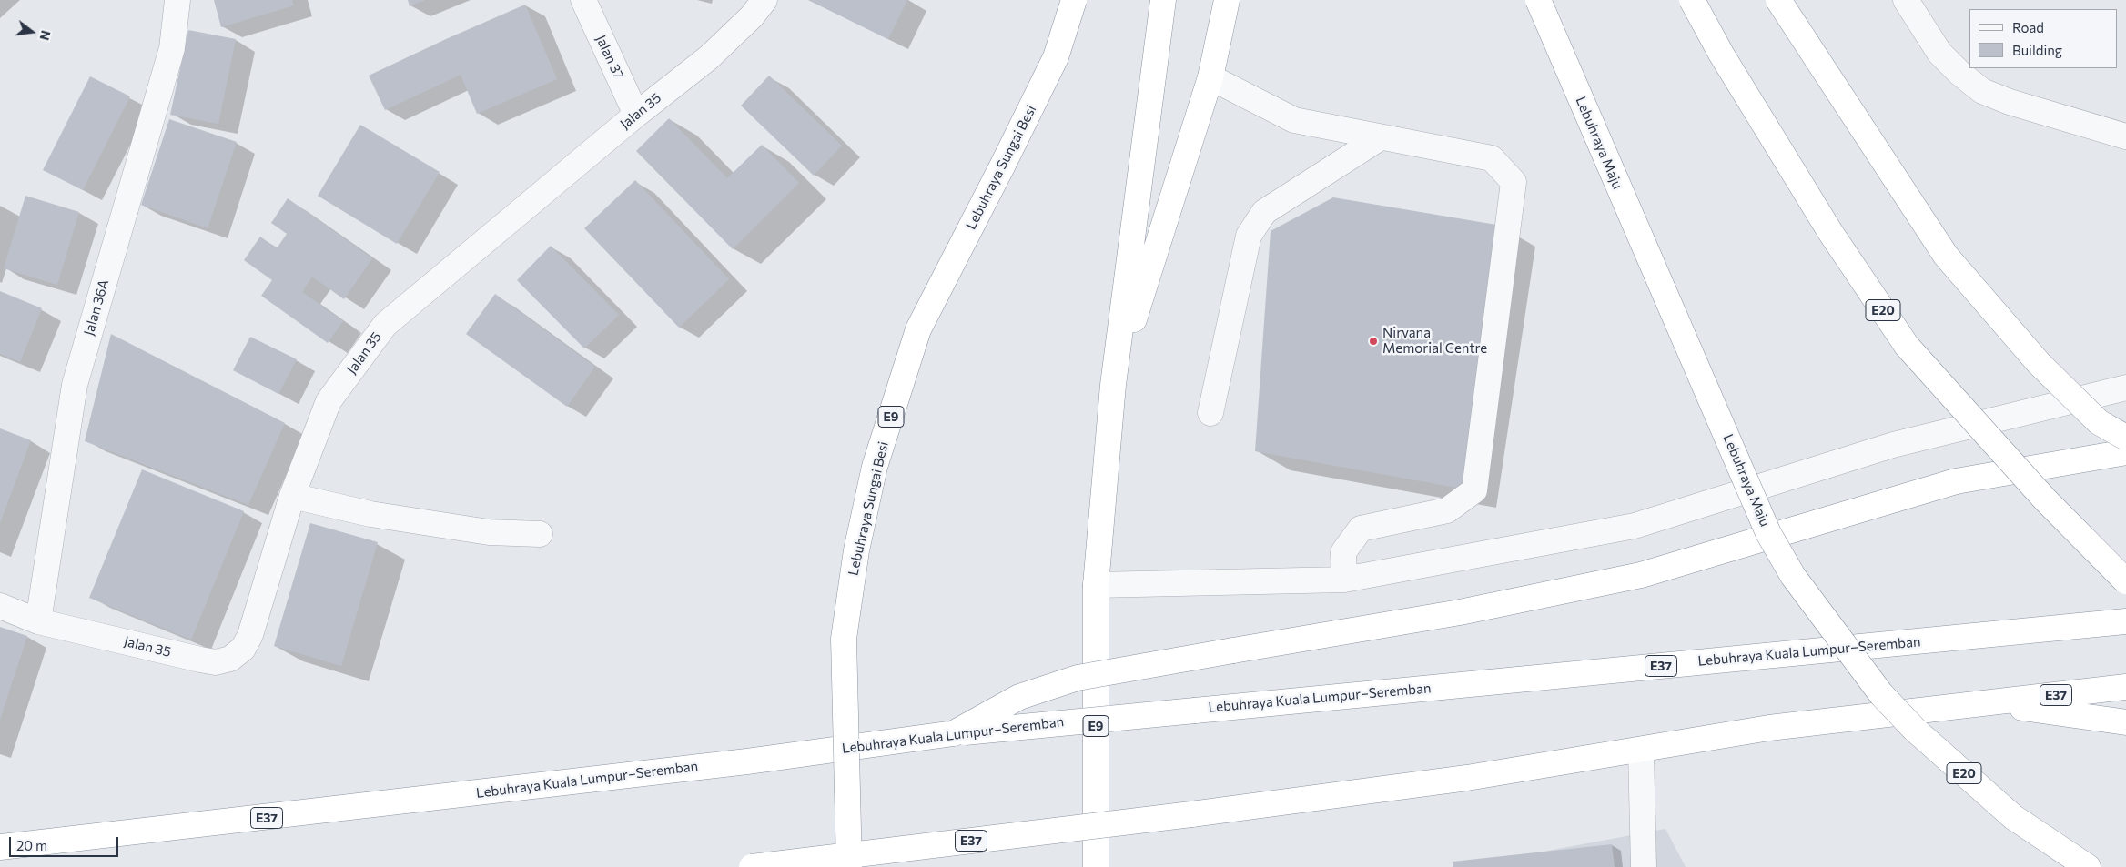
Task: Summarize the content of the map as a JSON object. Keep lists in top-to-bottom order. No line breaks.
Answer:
{"streets":{"highway":["Lebuhraya Maju","Lebuhraya Sungai Besi","E20","E9","Lebuhraya Kuala Lumpur–Seremban","E37"],"street":["Jalan 37","Jalan 35","Jalan 36A"]},"crossings":[["Jalan 37","Jalan 35"],["Jalan 35","Jalan 36A"]],"places":["Nirvana Memorial Centre"],"legend":["Road","Building"],"scale_bar":"20 m","north":"right"}
